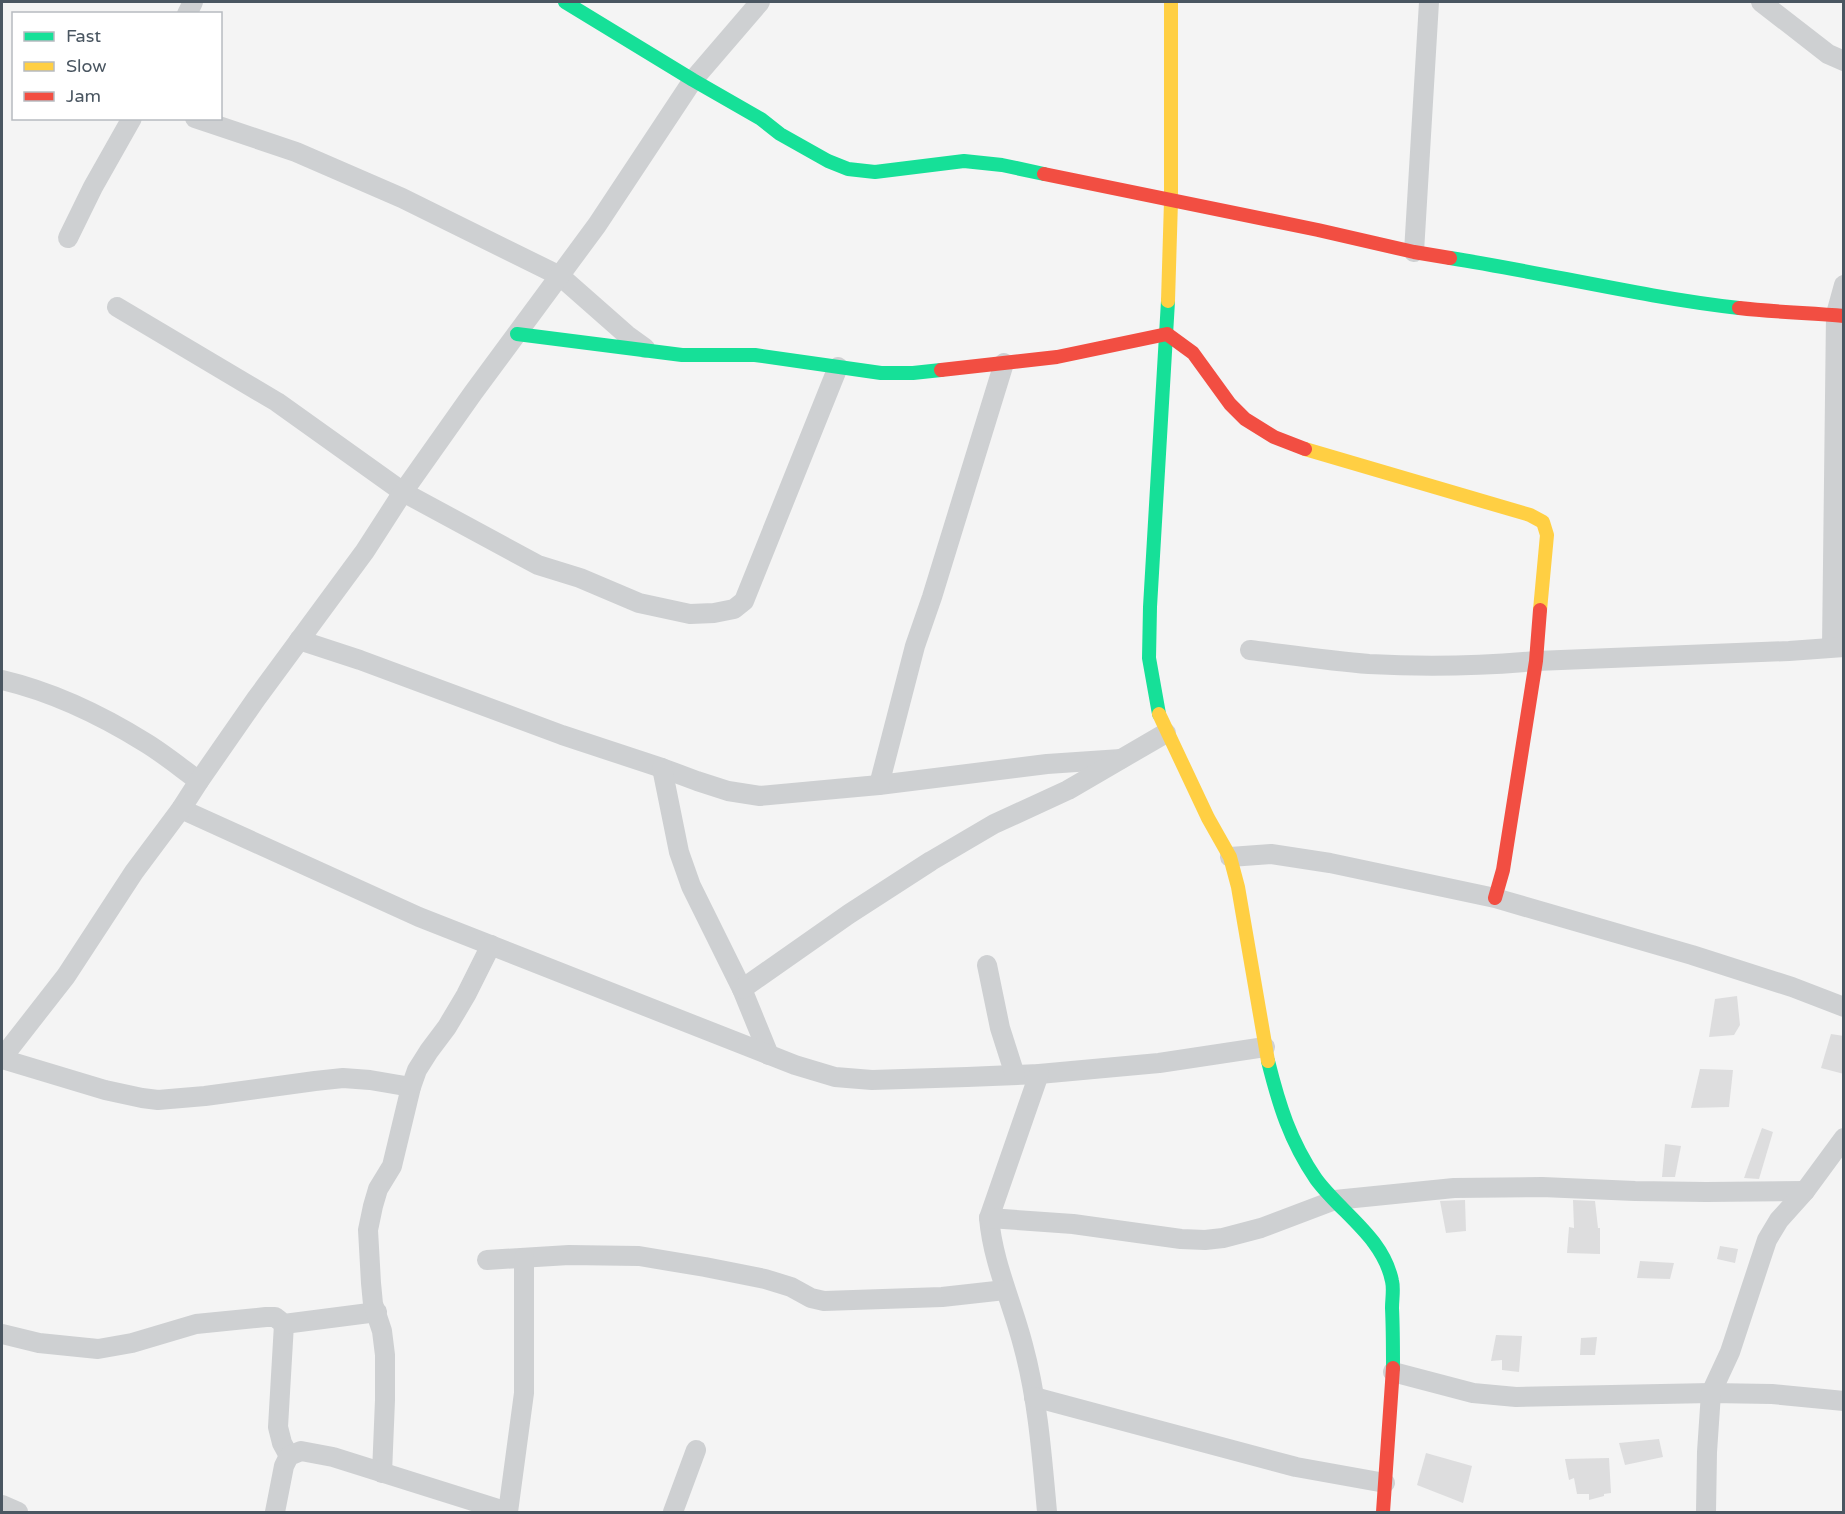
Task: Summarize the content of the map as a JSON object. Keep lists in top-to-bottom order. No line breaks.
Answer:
{"legend":["Fast","Slow","Jam"]}
